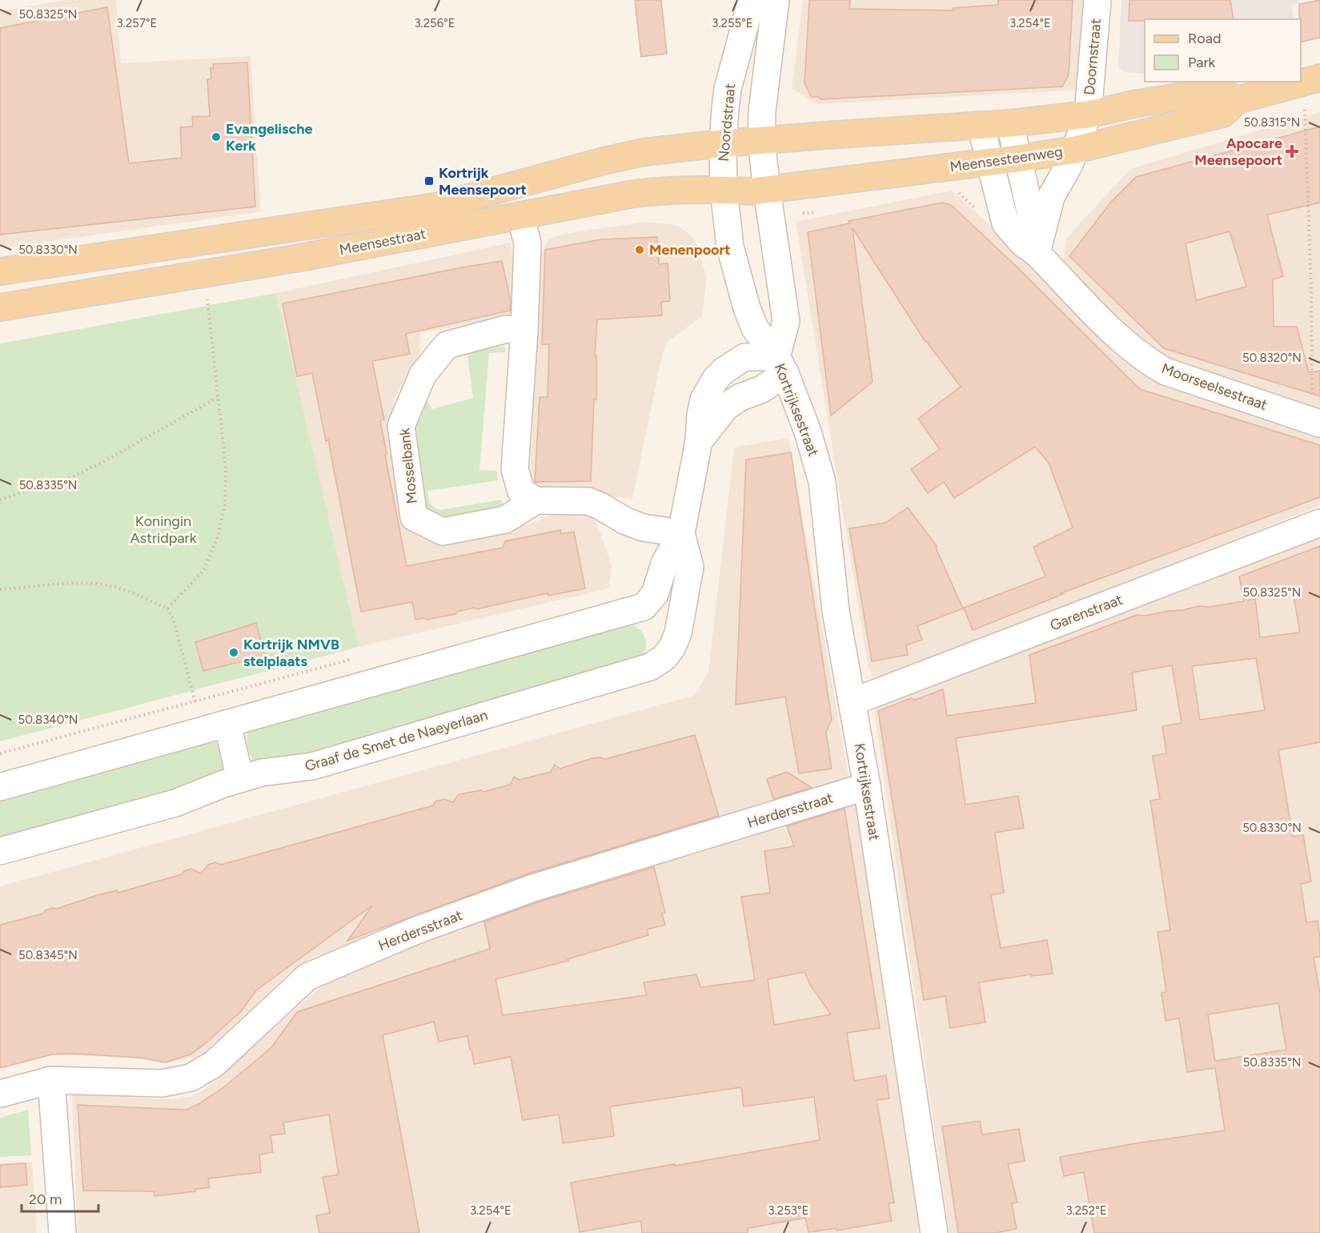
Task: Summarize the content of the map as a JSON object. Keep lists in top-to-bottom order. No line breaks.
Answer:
{"streets":{"main road":["Meensesteenweg","Meensestraat"],"street":["Doornstraat","Noordstraat","Moorseelsestraat","Kortrijksestraat","Mosselbank","Garenstraat","Graaf de Smet de Naeyerlaan","Herdersstraat"]},"crossings":[["Noordstraat","Meensestraat"],["Noordstraat","Kortrijksestraat"],["Meensesteenweg","Meensestraat"],["Meensesteenweg","Moorseelsestraat"],["Meensesteenweg","Kortrijksestraat"],["Meensestraat","Kortrijksestraat"],["Kortrijksestraat","Garenstraat"],["Kortrijksestraat","Graaf de Smet de Naeyerlaan"],["Kortrijksestraat","Herdersstraat"]],"parks":["Koningin Astridpark"],"places":{"other":["Evangelische Kerk","Menenpoort","Kortrijk NMVB stelplaats"],"health":["Apocare Meensepoort"],"transit":["Kortrijk Meensepoort"]},"legend":["Road","Park"],"scale_bar":"20 m","coordinates":["50.8325°N","3.257°E","3.256°E","3.255°E","3.254°E","50.8315°N","50.8330°N","50.8320°N","50.8335°N","50.8340°N","50.8345°N","3.253°E","3.252°E"]}
